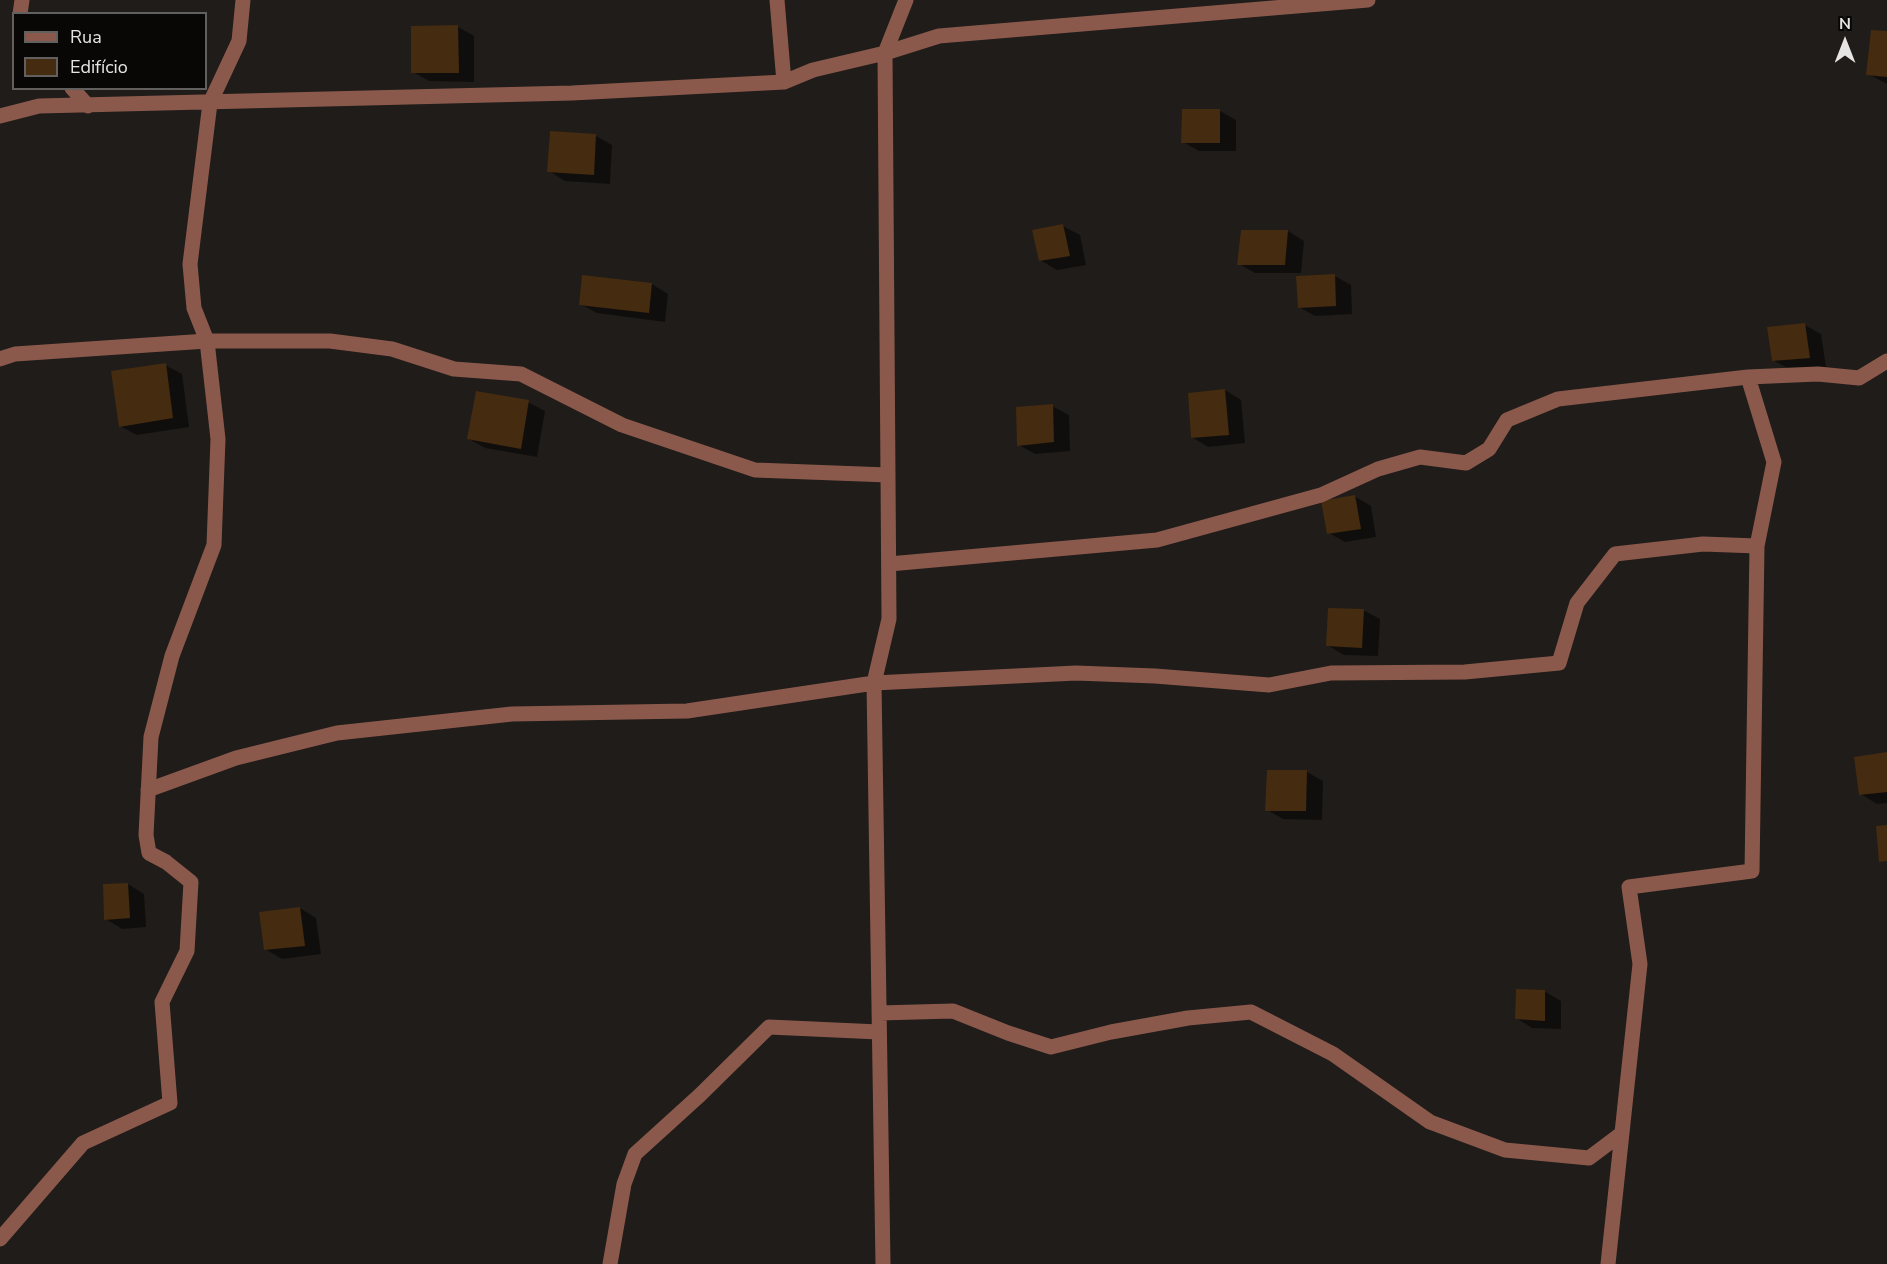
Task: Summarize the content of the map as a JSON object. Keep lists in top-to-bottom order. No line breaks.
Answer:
{"legend":["Rua","Edifício"],"north":"top"}
